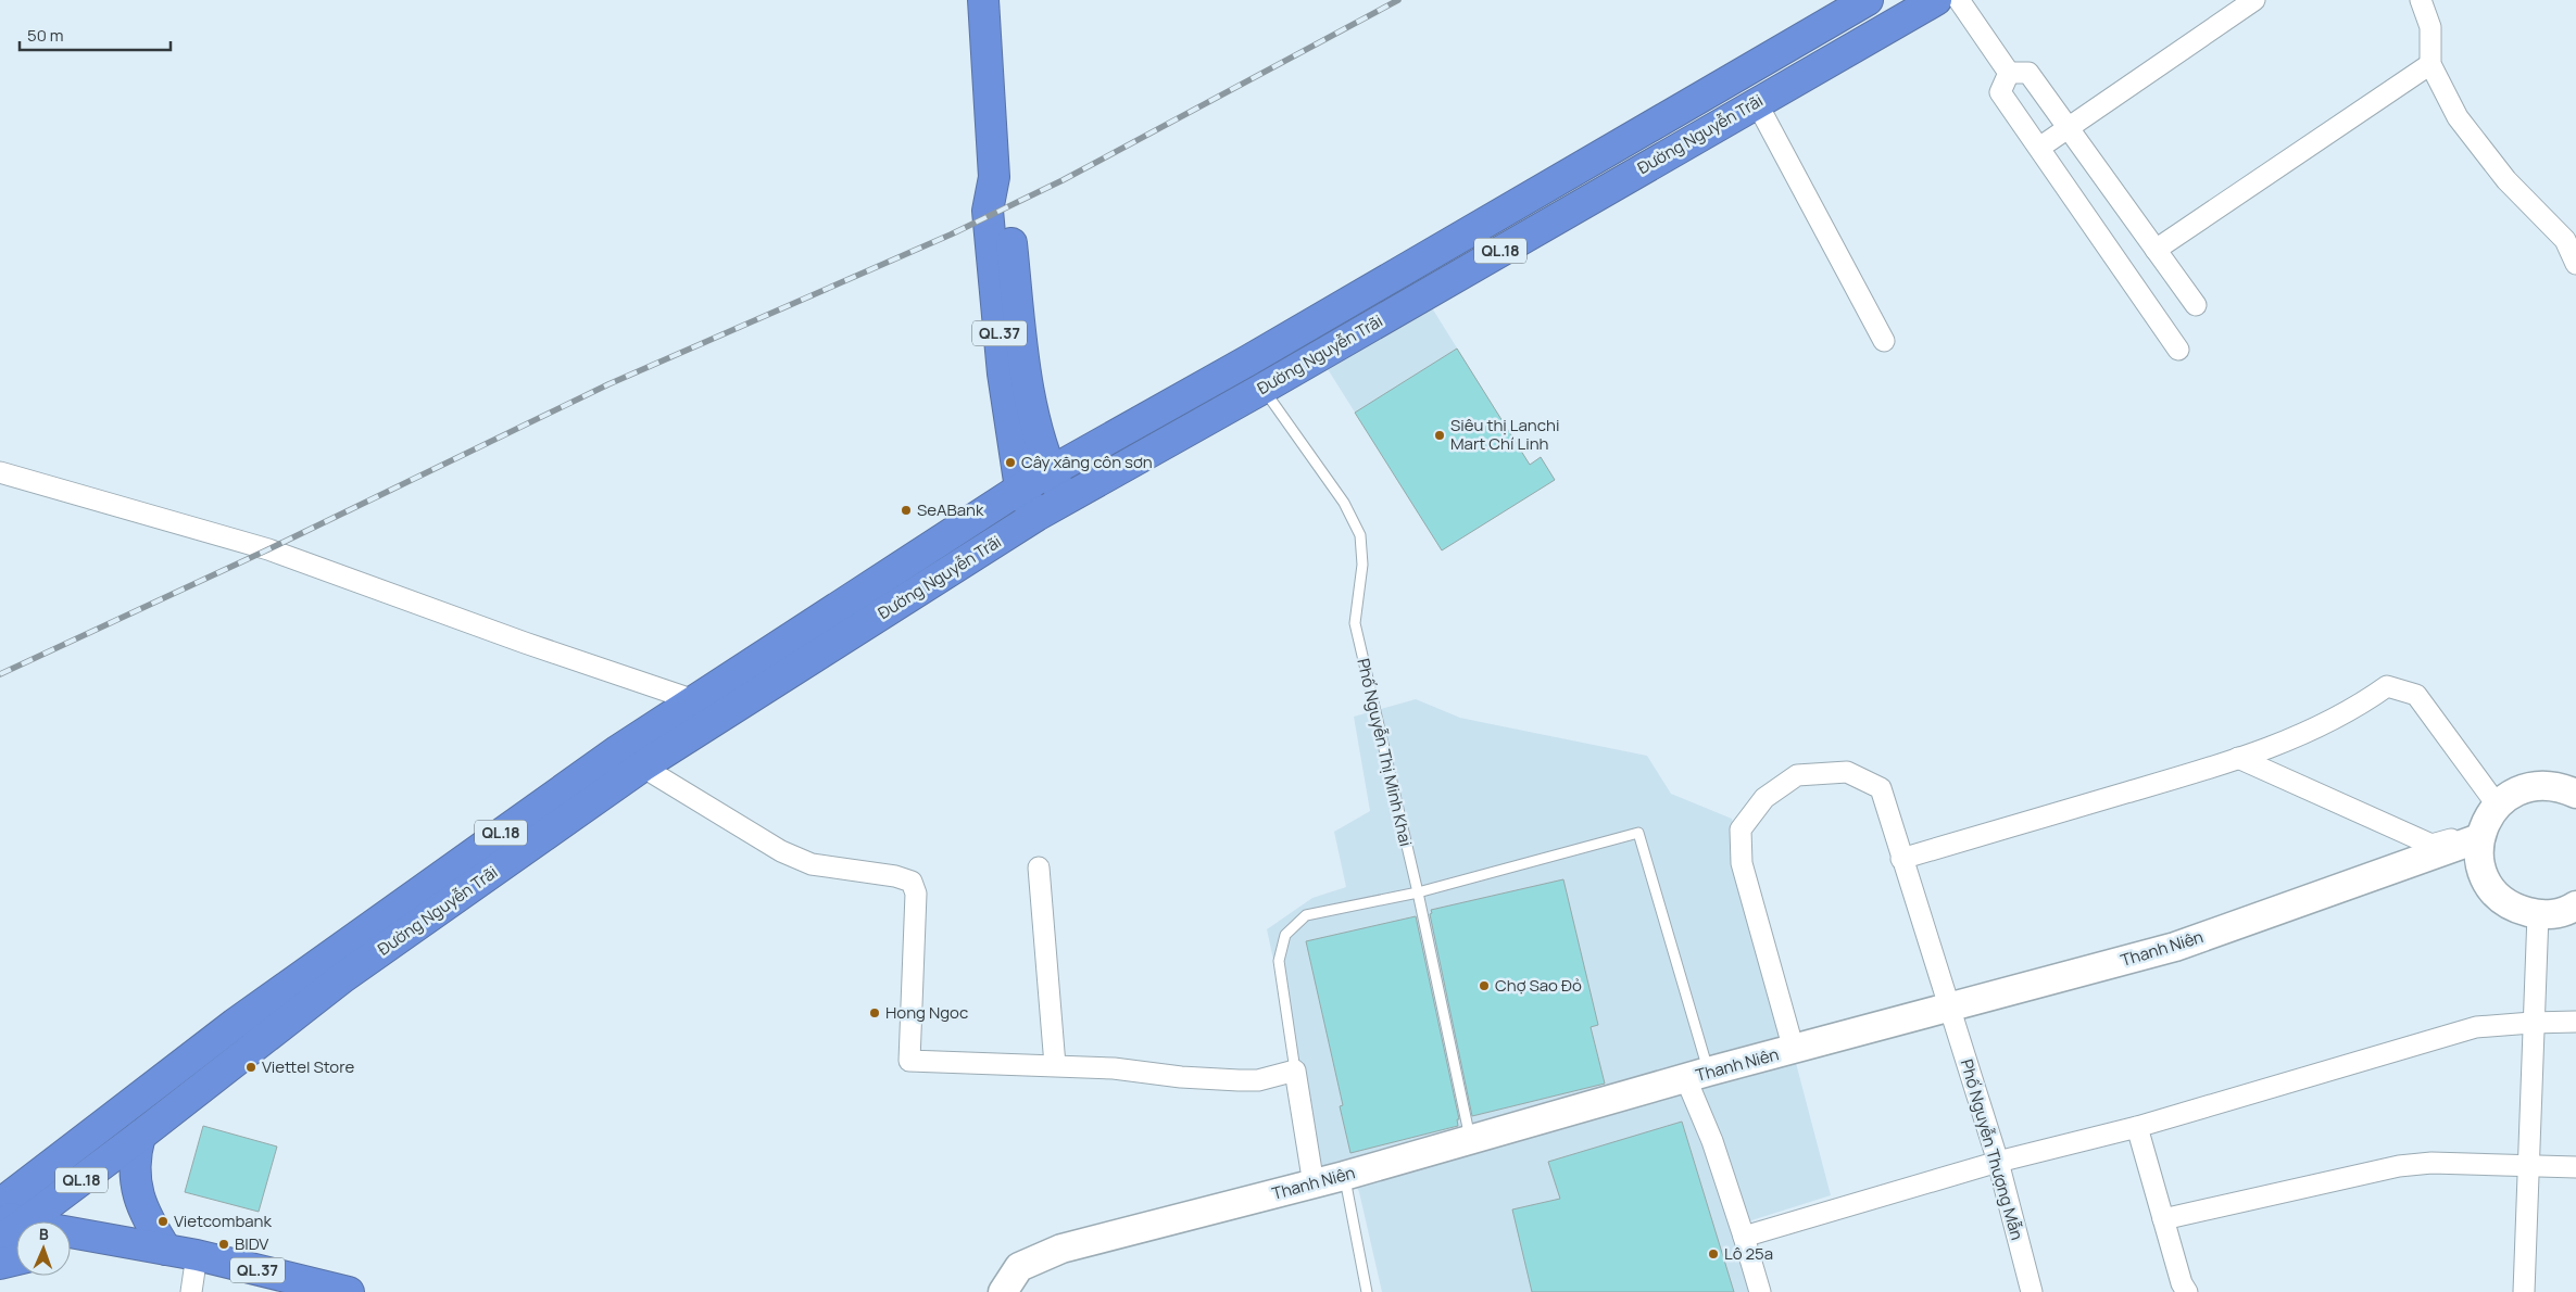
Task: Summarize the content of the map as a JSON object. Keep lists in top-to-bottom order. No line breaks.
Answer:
{"streets":{"highway":["Đường Nguyễn Trãi","QL.18","QL.37"],"street":["Thanh Niên","Phố Nguyễn Thượng Mẫn"],"lane":["Phố Nguyễn Thị Minh Khai"]},"crossings":[["Đường Nguyễn Trãi","QL.37"],["Đường Nguyễn Trãi","Phố Nguyễn Thị Minh Khai"],["Phố Nguyễn Thị Minh Khai","Thanh Niên"],["Thanh Niên","Phố Nguyễn Thượng Mẫn"]],"places":["Siêu thị Lanchi Mart Chí Linh","Cây xăng côn sơn","SeABank","Chợ Sao Đỏ","Hong Ngoc","Viettel Store","Vietcombank","BIDV","Lô 25a"],"scale_bar":"50 m","north":"top"}
